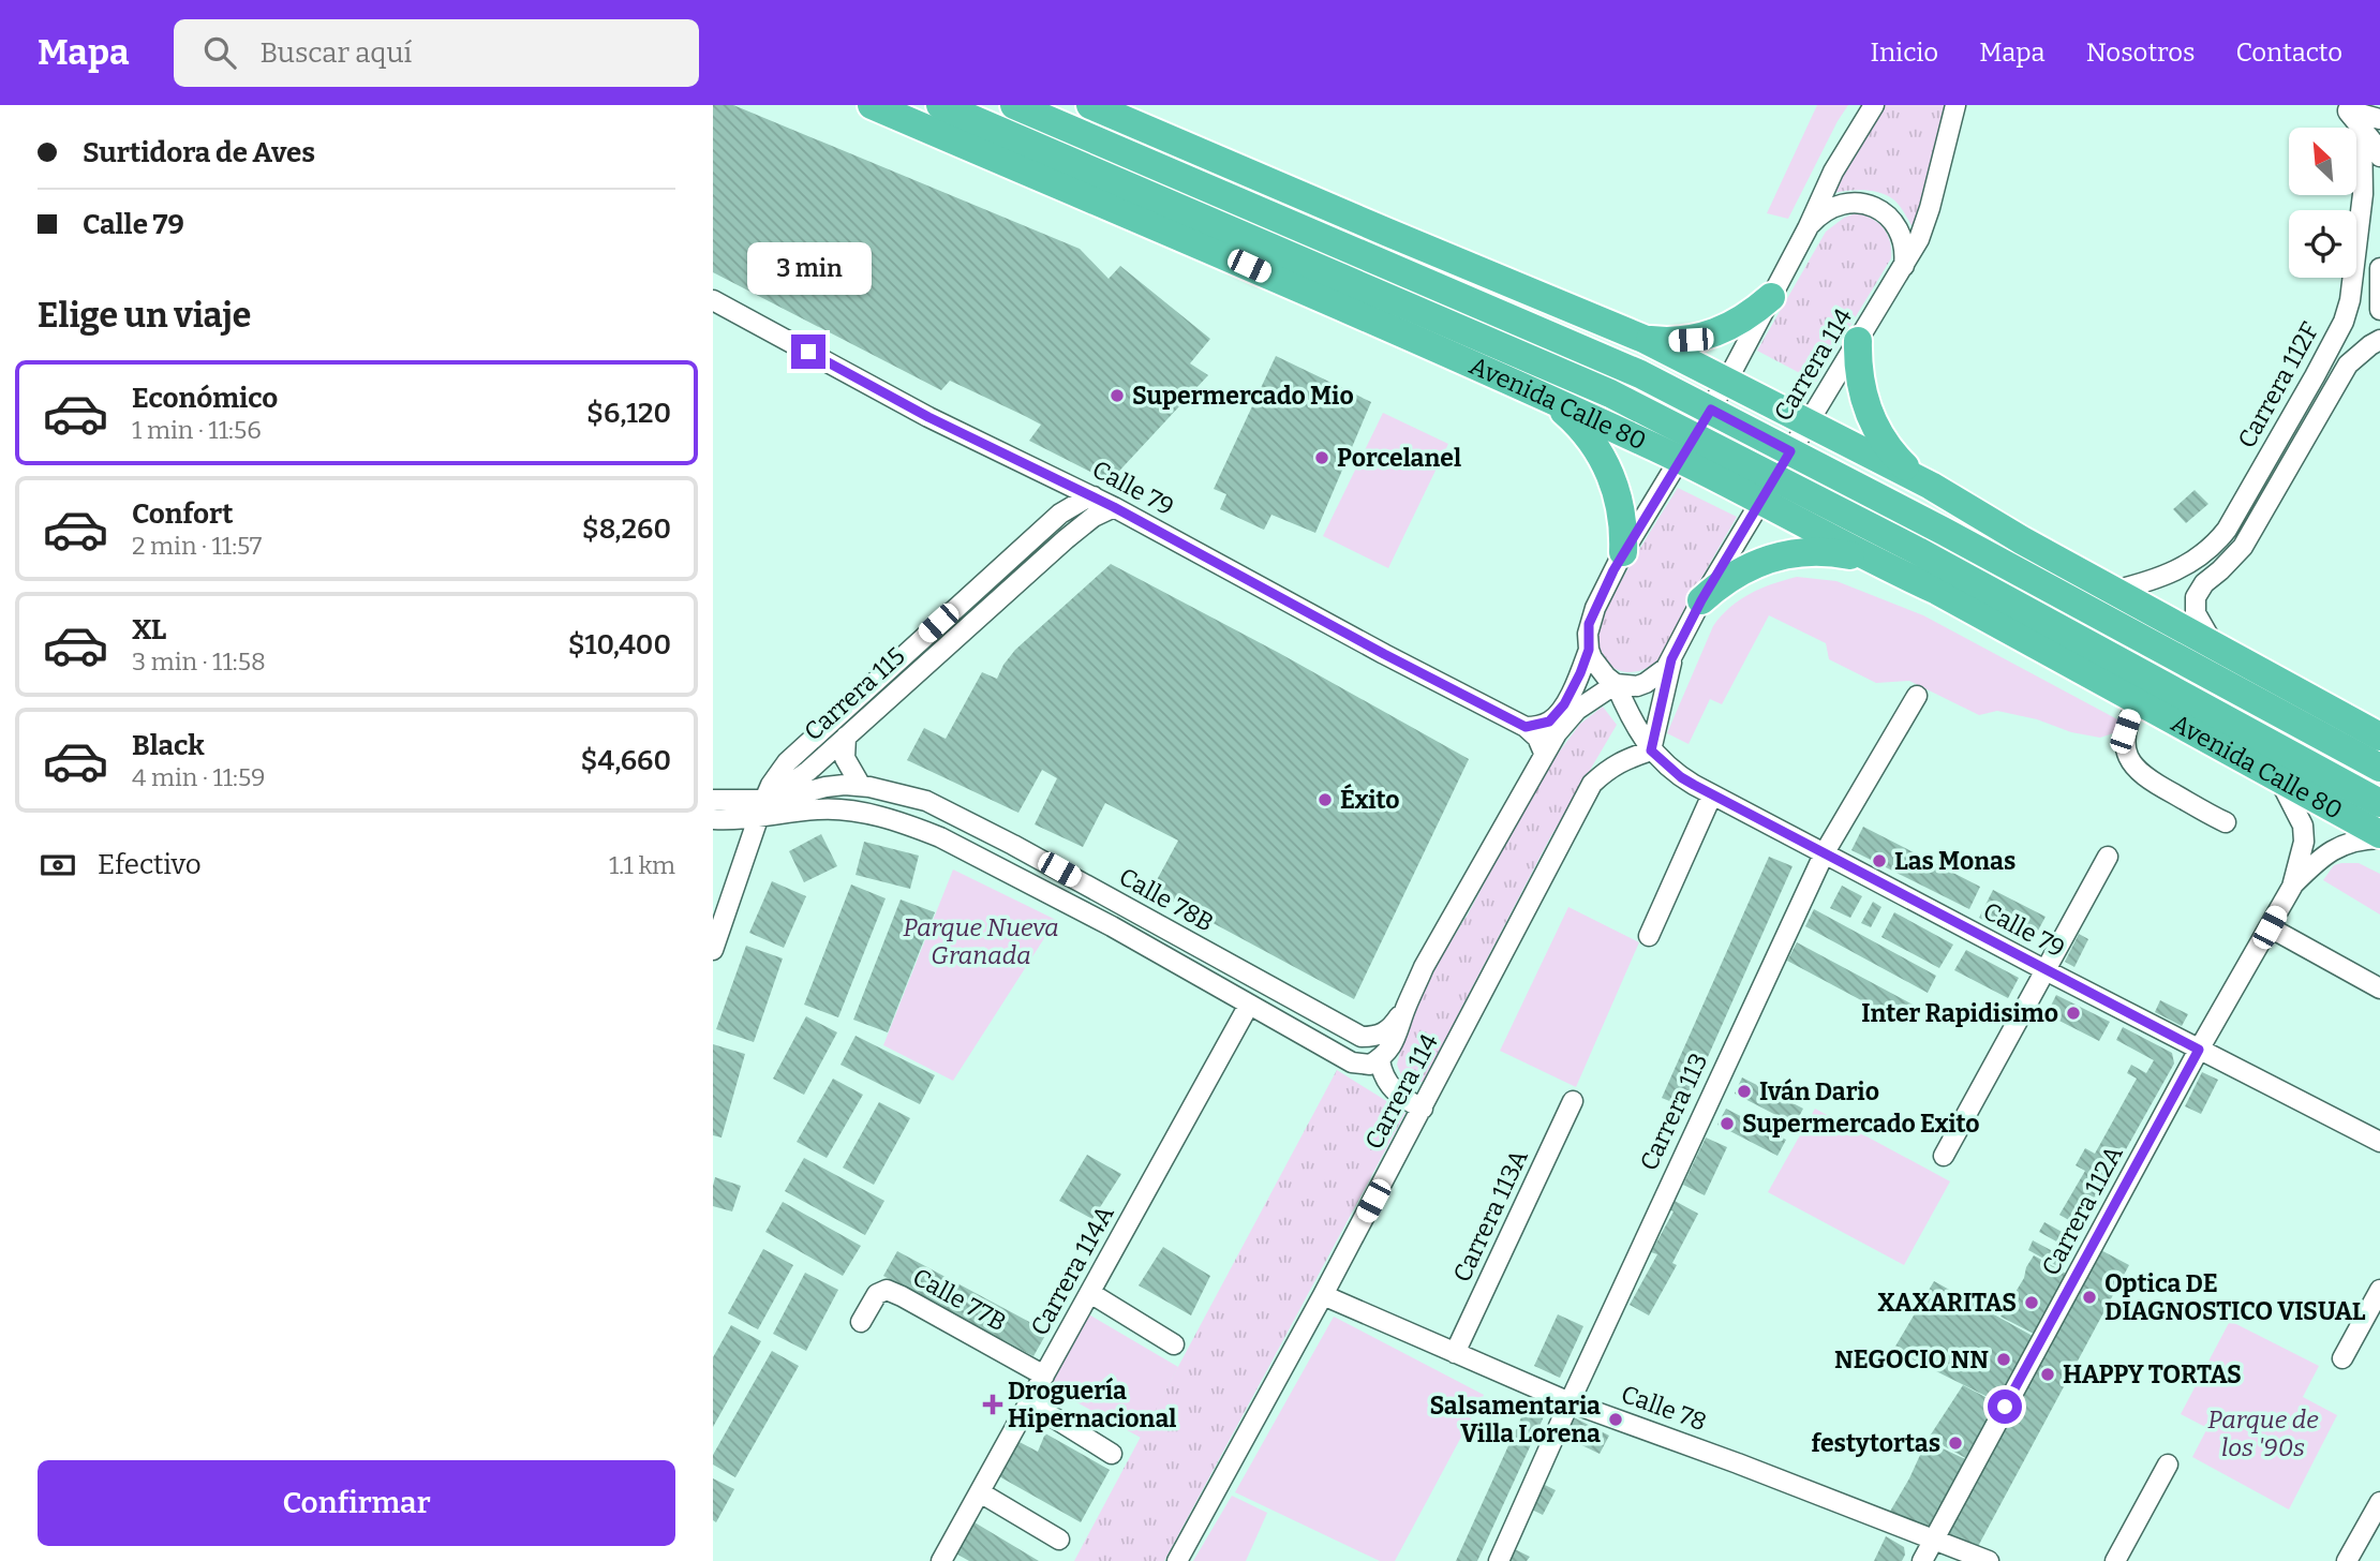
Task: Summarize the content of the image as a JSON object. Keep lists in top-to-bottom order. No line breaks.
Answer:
{"streets":{"highway":["Avenida Calle 80"],"street":["Carrera 114","Carrera 112F","Calle 79","Carrera 115","Calle 78B","Carrera 113","Carrera 112A","Carrera 113A","Carrera 114A","Calle 77B","Calle 78"]},"crossings":[["Carrera 114","Avenida Calle 80"],["Carrera 114","Calle 79"],["Carrera 114","Calle 78B"],["Carrera 114","Calle 78"],["Avenida Calle 80","Carrera 112A"],["Calle 79","Carrera 115"],["Calle 79","Carrera 113"],["Calle 79","Carrera 112A"],["Carrera 115","Calle 78B"],["Calle 78B","Carrera 114A"],["Carrera 113","Calle 78"],["Carrera 112A","Calle 78"],["Carrera 113A","Calle 78"],["Carrera 114A","Calle 77B"]],"parks":["Parque Nueva Granada","Parque de los '90s"],"places":{"other":["Supermercado Mio","Porcelanel","Éxito","Las Monas","Inter Rapidisimo","Iván Dario","Supermercado Exito","Optica DE DIAGNOSTICO VISUAL","XAXARITAS","NEGOCIO NN","HAPPY TORTAS","Salsamentaria Villa Lorena","festytortas"],"health":["Droguería Hipernacional"]},"north":"top left","page":{"header":"Mapa","search":"Buscar aquí","nav":["Inicio","Mapa","Nosotros","Contacto"],"banner":["Surtidora de Aves","Calle 79"],"bubble":"3 min","heading":"Elige un viaje","list":[{"name":"Económico","note":"1 min · 11:56","value":"$6,120"},{"name":"Confort","note":"2 min · 11:57","value":"$8,260"},{"name":"XL","note":"3 min · 11:58","value":"$10,400"},{"name":"Black","note":"4 min · 11:59","value":"$4,660"}],"pay":["Efectivo","1.1 km"],"buttons":"Confirmar"}}
